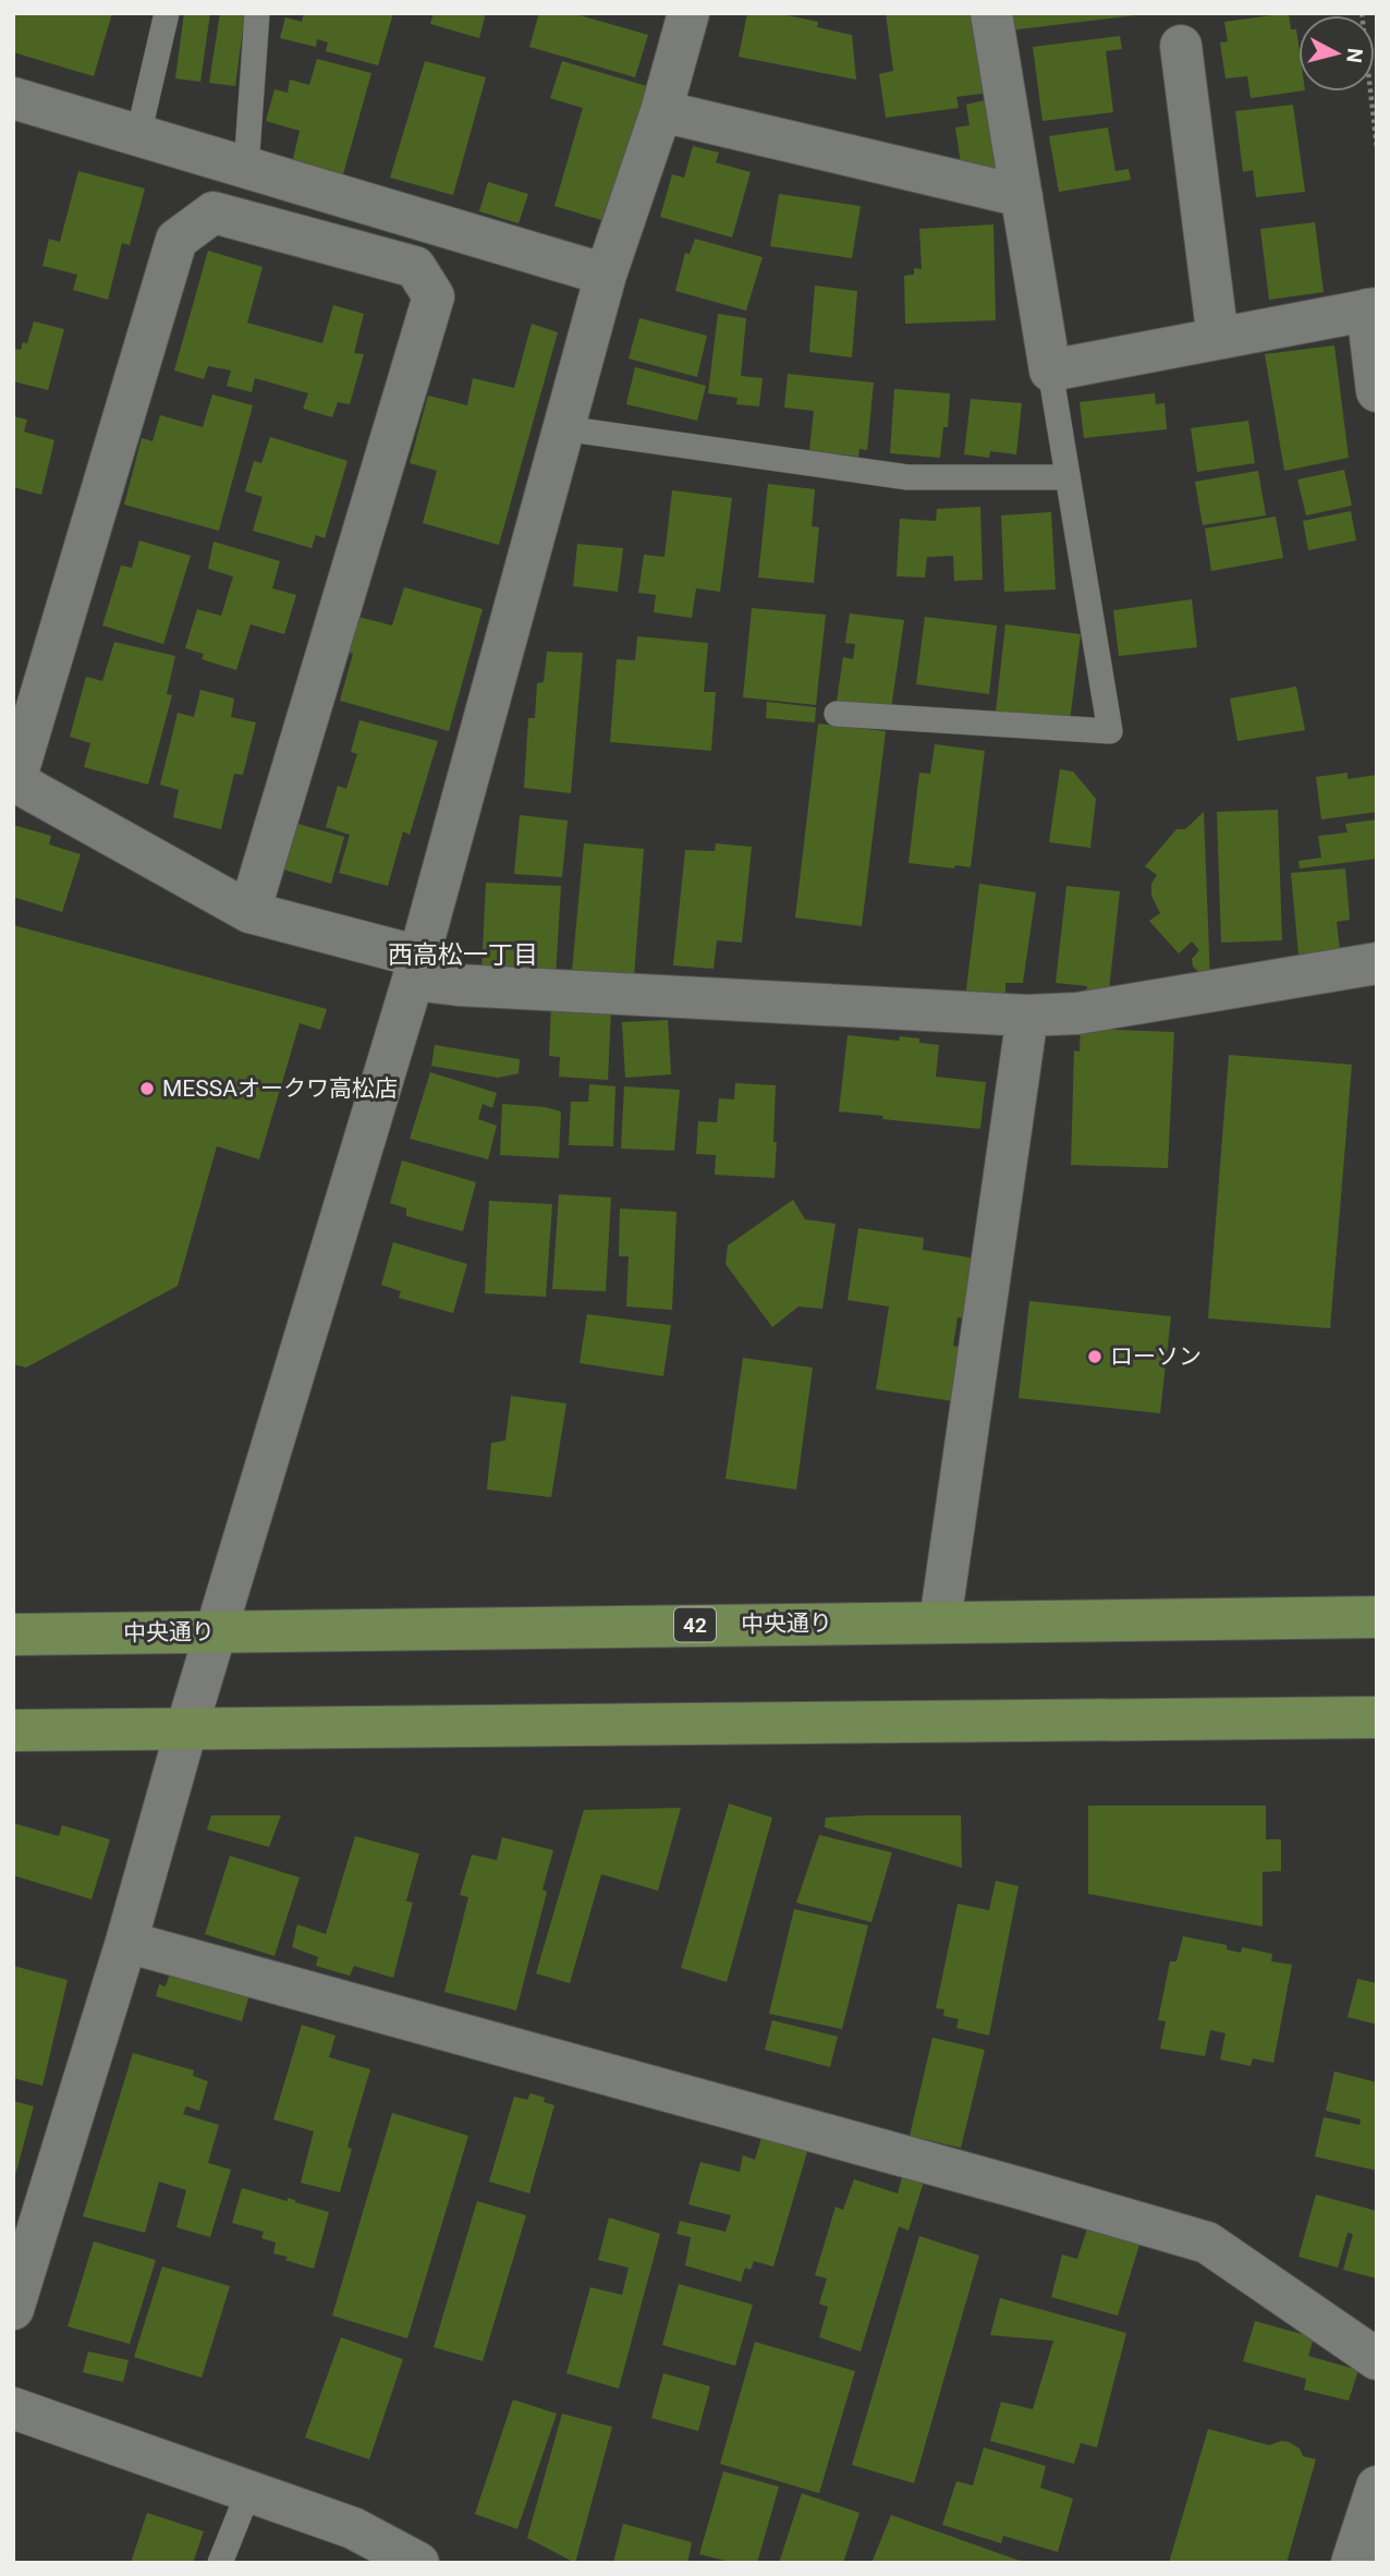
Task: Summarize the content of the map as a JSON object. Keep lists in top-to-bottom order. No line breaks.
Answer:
{"streets":{"highway":["中央通り","42"]},"districts":["西高松一丁目"],"places":["MESSAオークワ高松店","ローソン"],"north":"right"}
